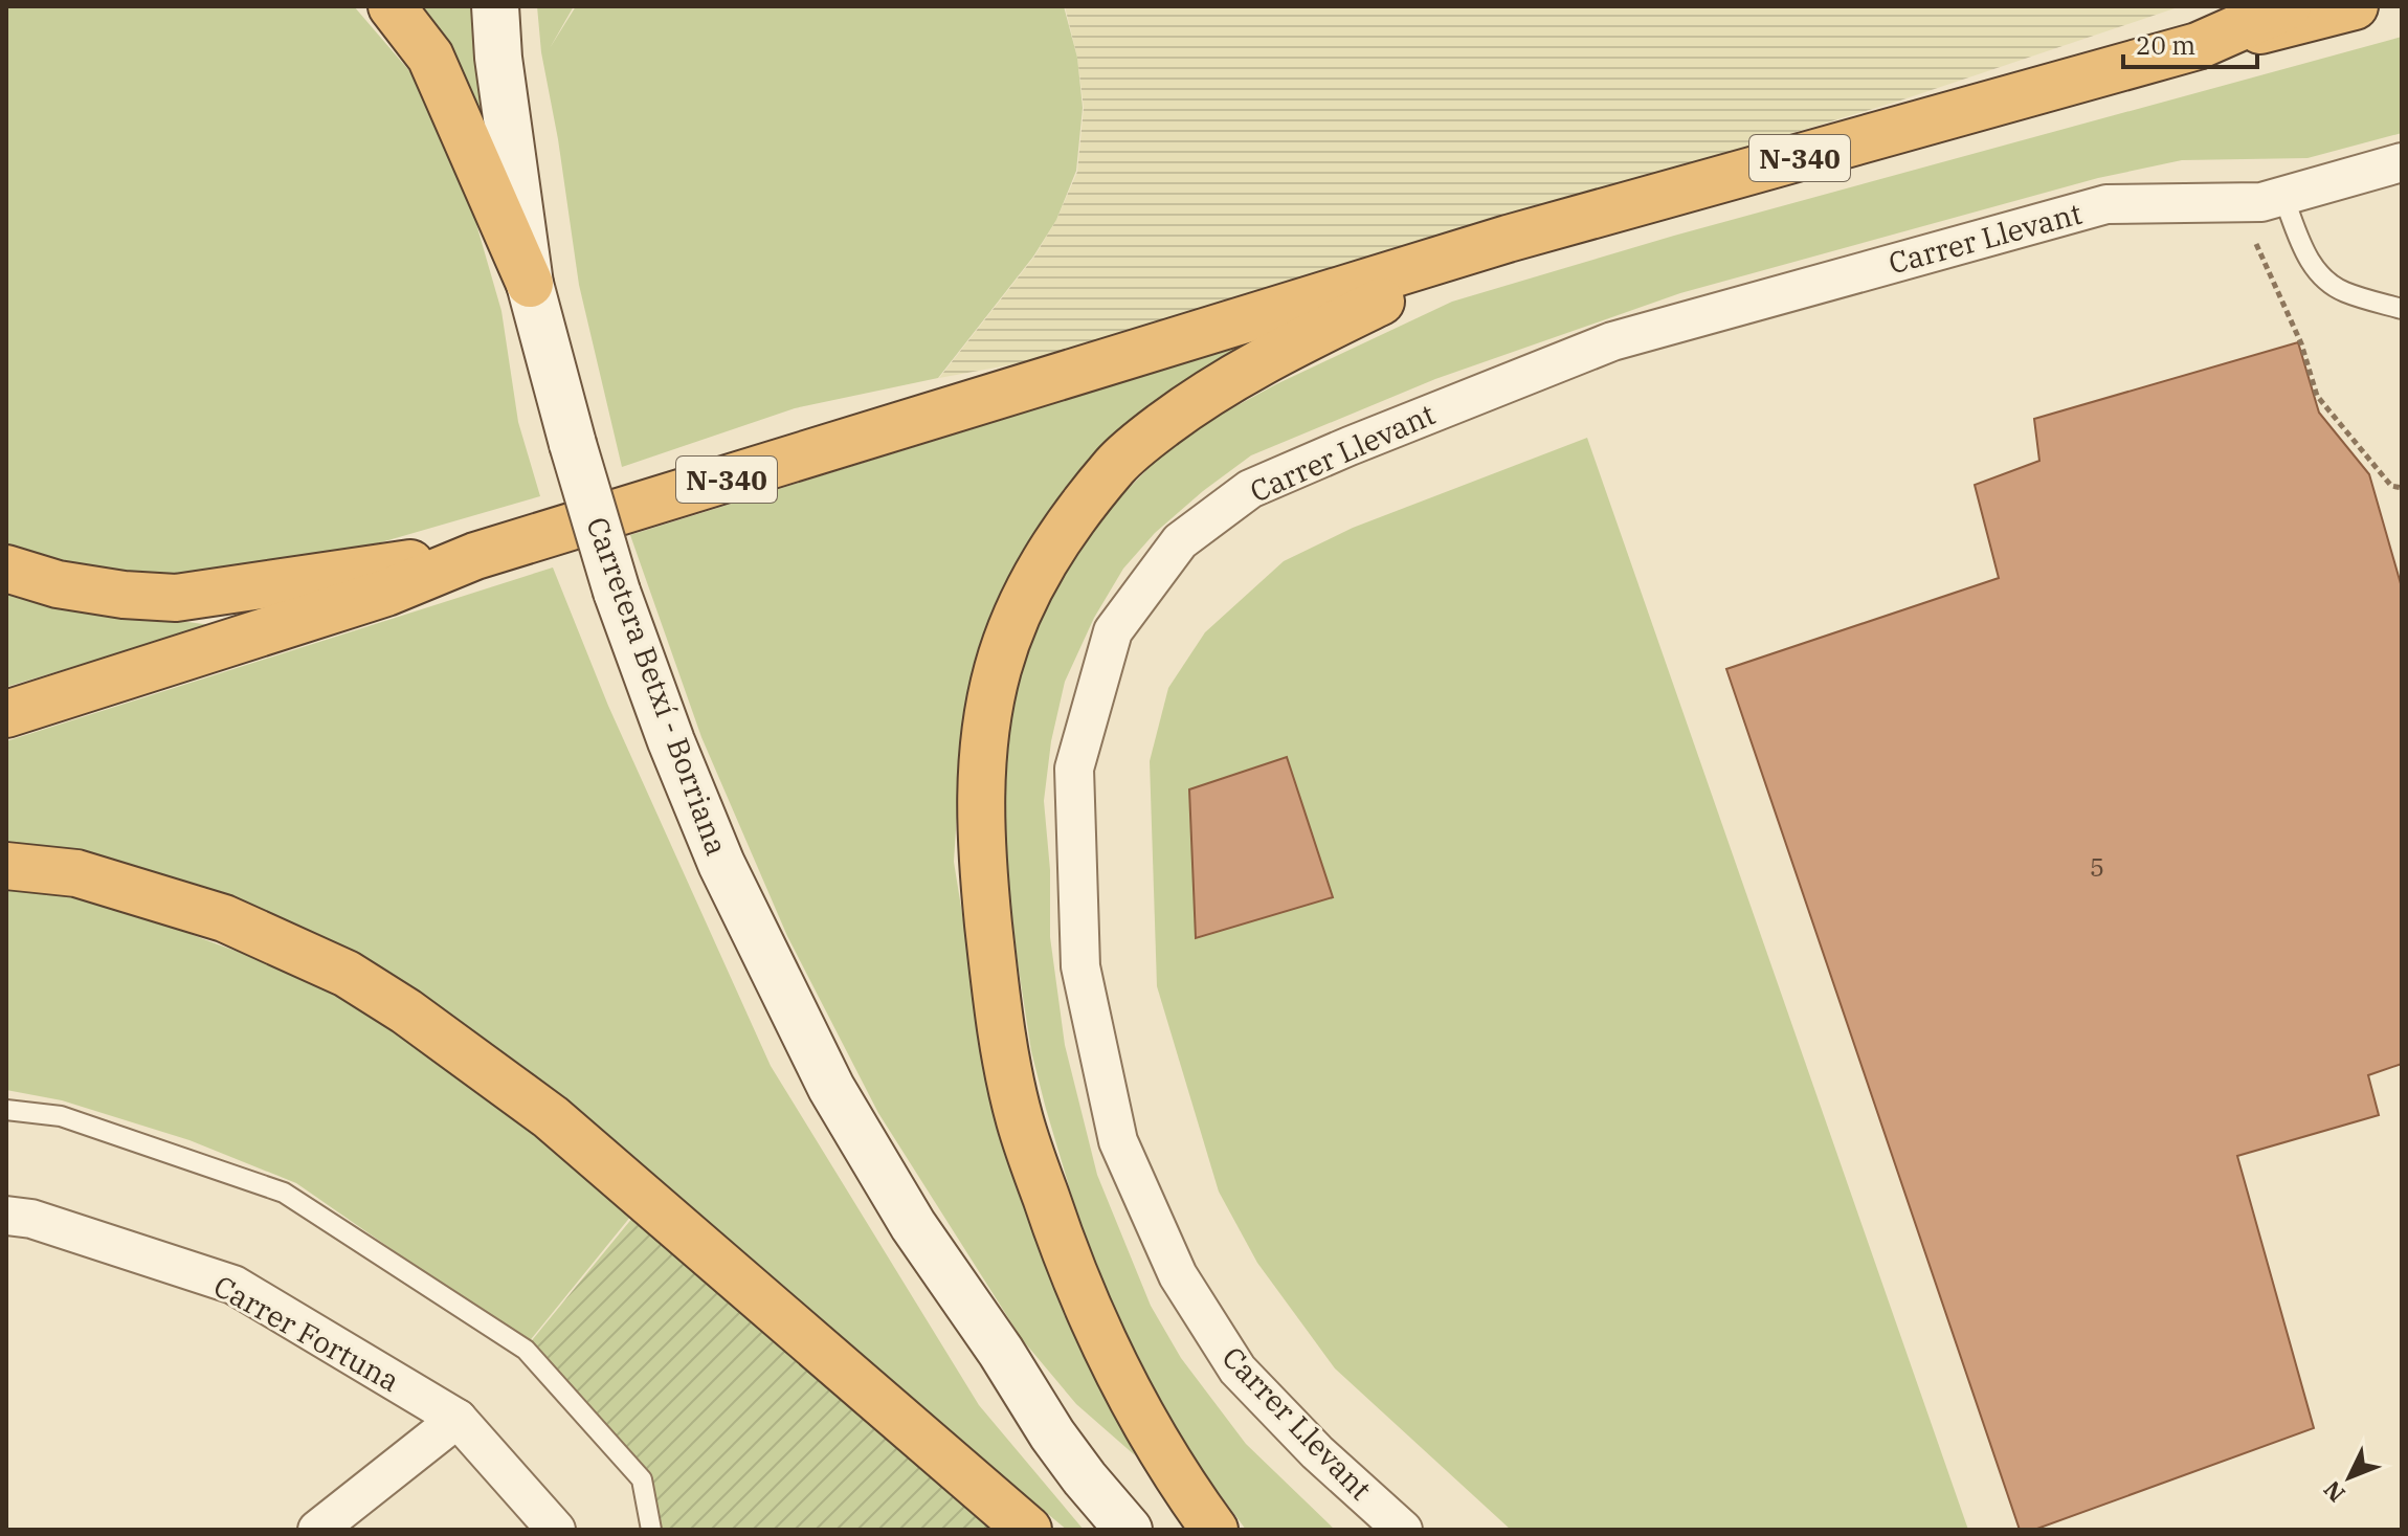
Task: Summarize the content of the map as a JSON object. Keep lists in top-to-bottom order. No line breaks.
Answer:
{"streets":{"highway":["N-340"],"main road":["Carretera Betxí - Borriana"],"street":["Carrer Llevant","Carrer Fortuna"]},"house_numbers":["5"],"scale_bar":"20 m","north":"bottom left"}
